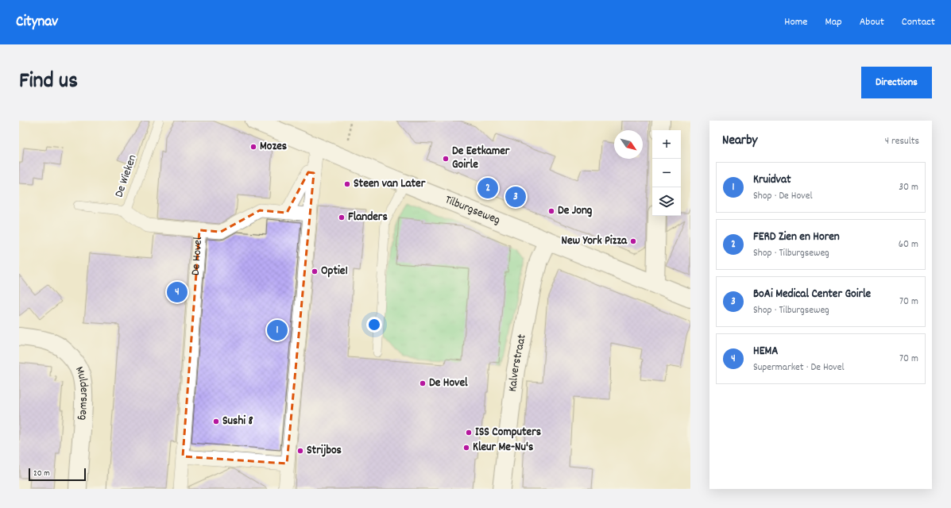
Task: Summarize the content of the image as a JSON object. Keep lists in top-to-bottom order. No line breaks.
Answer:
{"streets":{"street":["Tilburgseweg","De Hovel","Kalverstraat","Muldersweg"],"lane":["De Wieken"]},"crossings":[["Tilburgseweg","Kalverstraat"]],"places":["Mozes","De Eetkamer Goirle","Steen van Later","De Jong","Flanders","New York Pizza","Optie1","De Hovel","Sushi 8","ISS Computers","Kleur Me-Nu's","Strijbos"],"scale_bar":"20 m","north":"bottom right","page":{"header":"Citynav","nav":["Home","Map","About","Contact"],"title":"Find us","buttons":"Directions","heading":["Nearby","4 results"],"map_buttons":["+","−"],"list":[{"mark":"1","name":"Kruidvat","note":"Shop · De Hovel","value":"30 m"},{"mark":"2","name":"FERD Zien en Horen","note":"Shop · Tilburgseweg","value":"60 m"},{"mark":"3","name":"BoAi Medical Center Goirle","note":"Shop · Tilburgseweg","value":"70 m"},{"mark":"4","name":"HEMA","note":"Supermarket · De Hovel","value":"70 m"}],"pins":["2","3","4","1"],"scale":"20 m"}}
